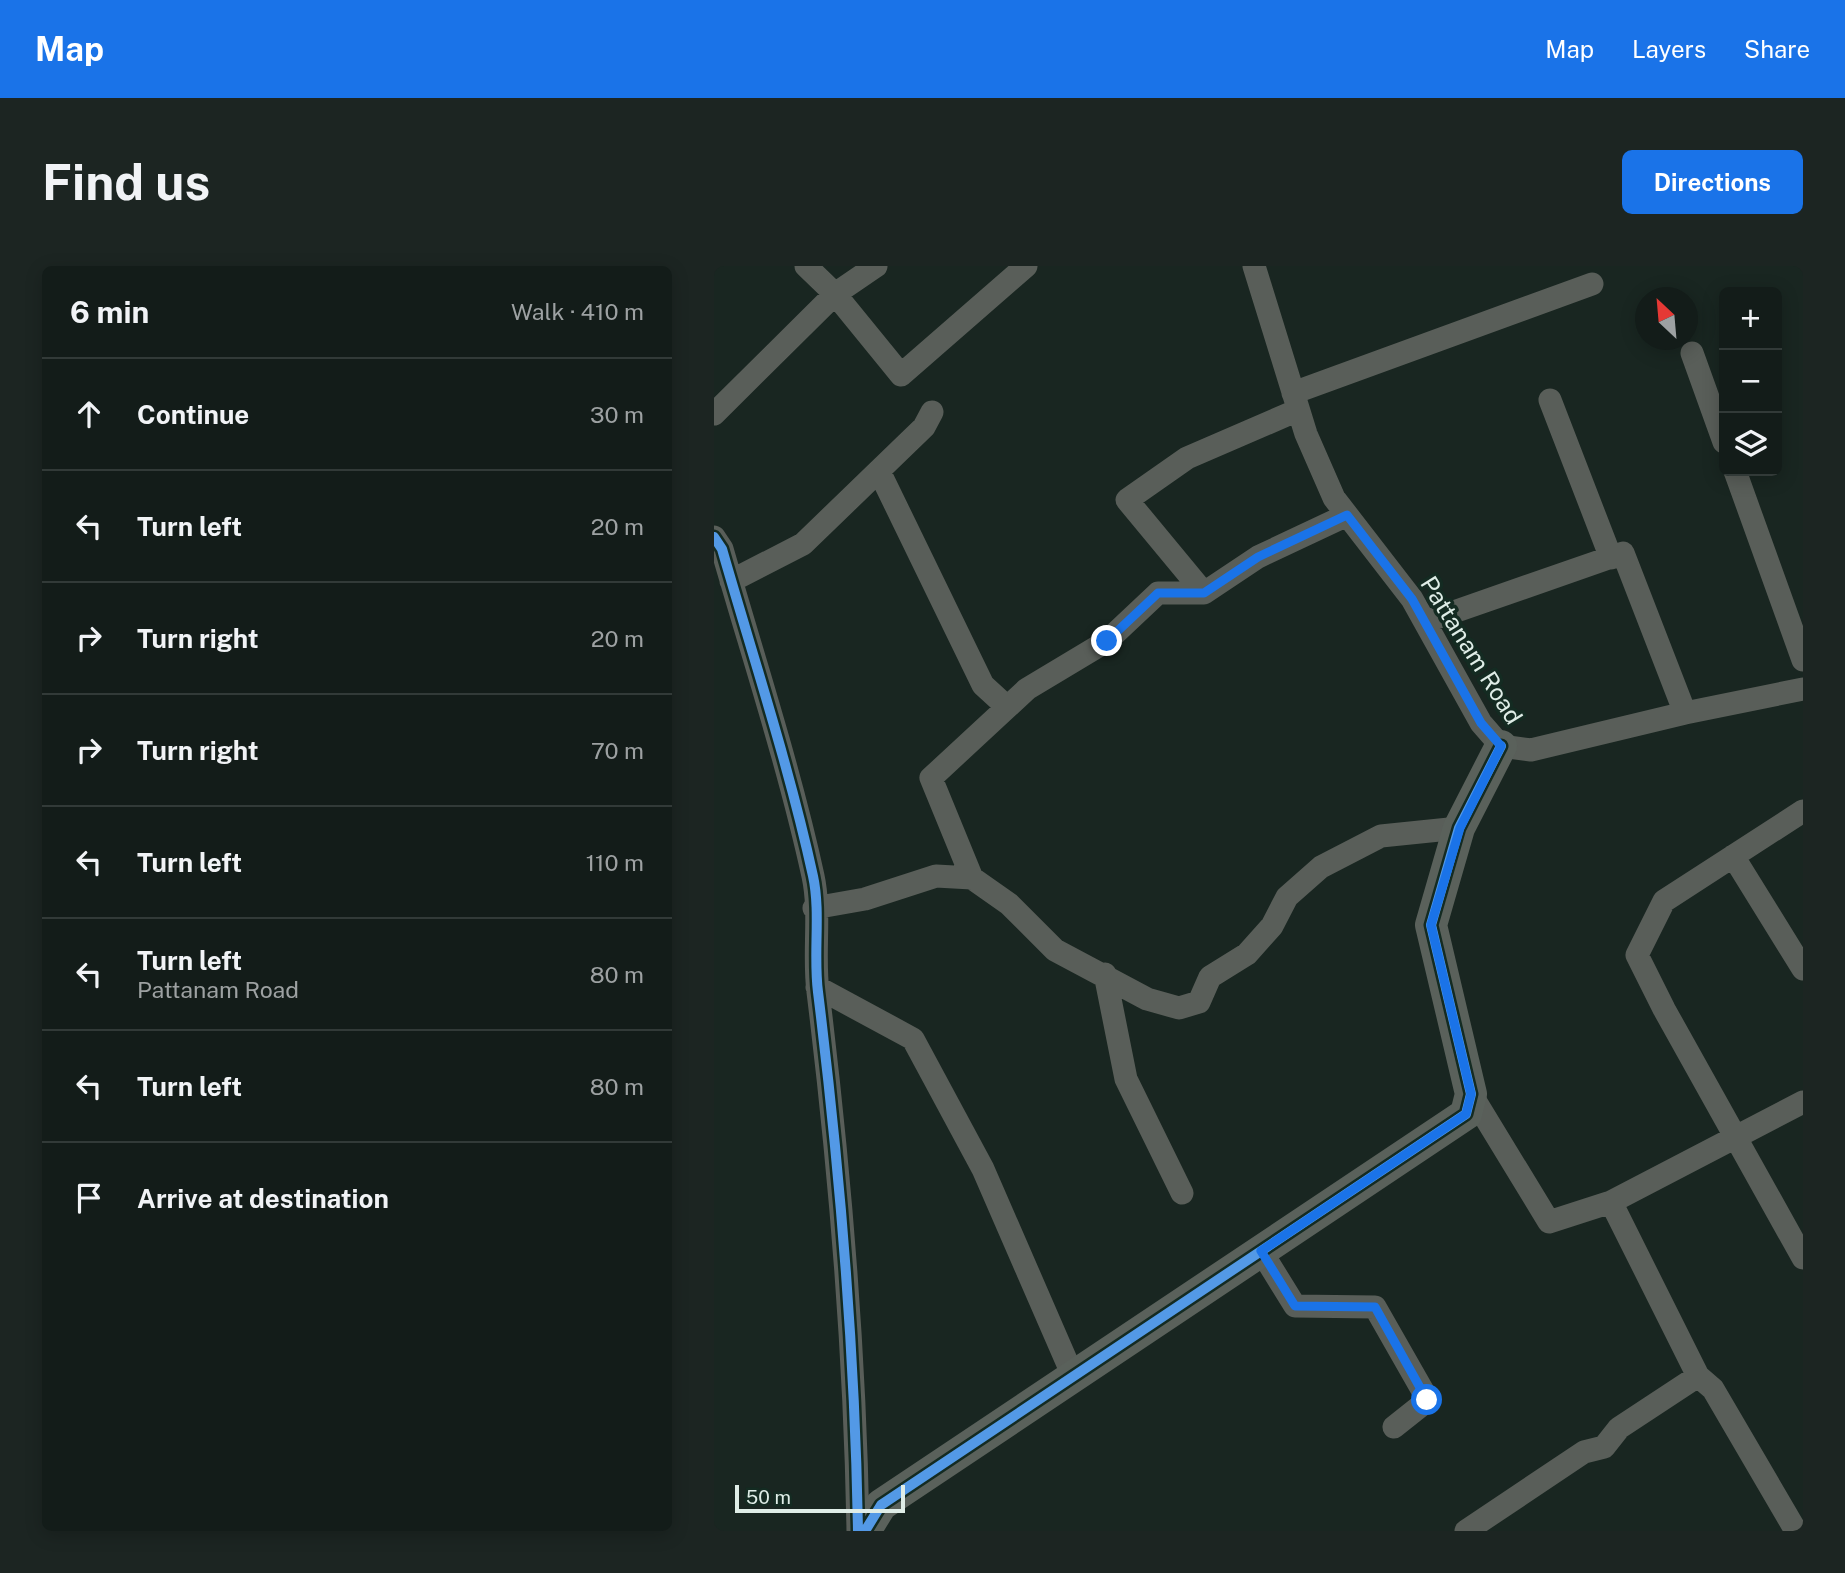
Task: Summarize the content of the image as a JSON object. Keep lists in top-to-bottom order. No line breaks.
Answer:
{"streets":{"street":["Pattanam Road"]},"scale_bar":"50 m","north":"top left","page":{"header":"Map","nav":["Map","Layers","Share"],"buttons":"Directions","title":"Find us","heading":["6 min","Walk · 410 m"],"map_buttons":["+","−"],"list":[["Continue","30 m"],["Turn left","20 m"],["Turn right","20 m"],["Turn right","70 m"],["Turn left","110 m"],["Turn left","Pattanam Road","80 m"],["Turn left","80 m"],"Arrive at destination"],"scale":"50 m"}}
